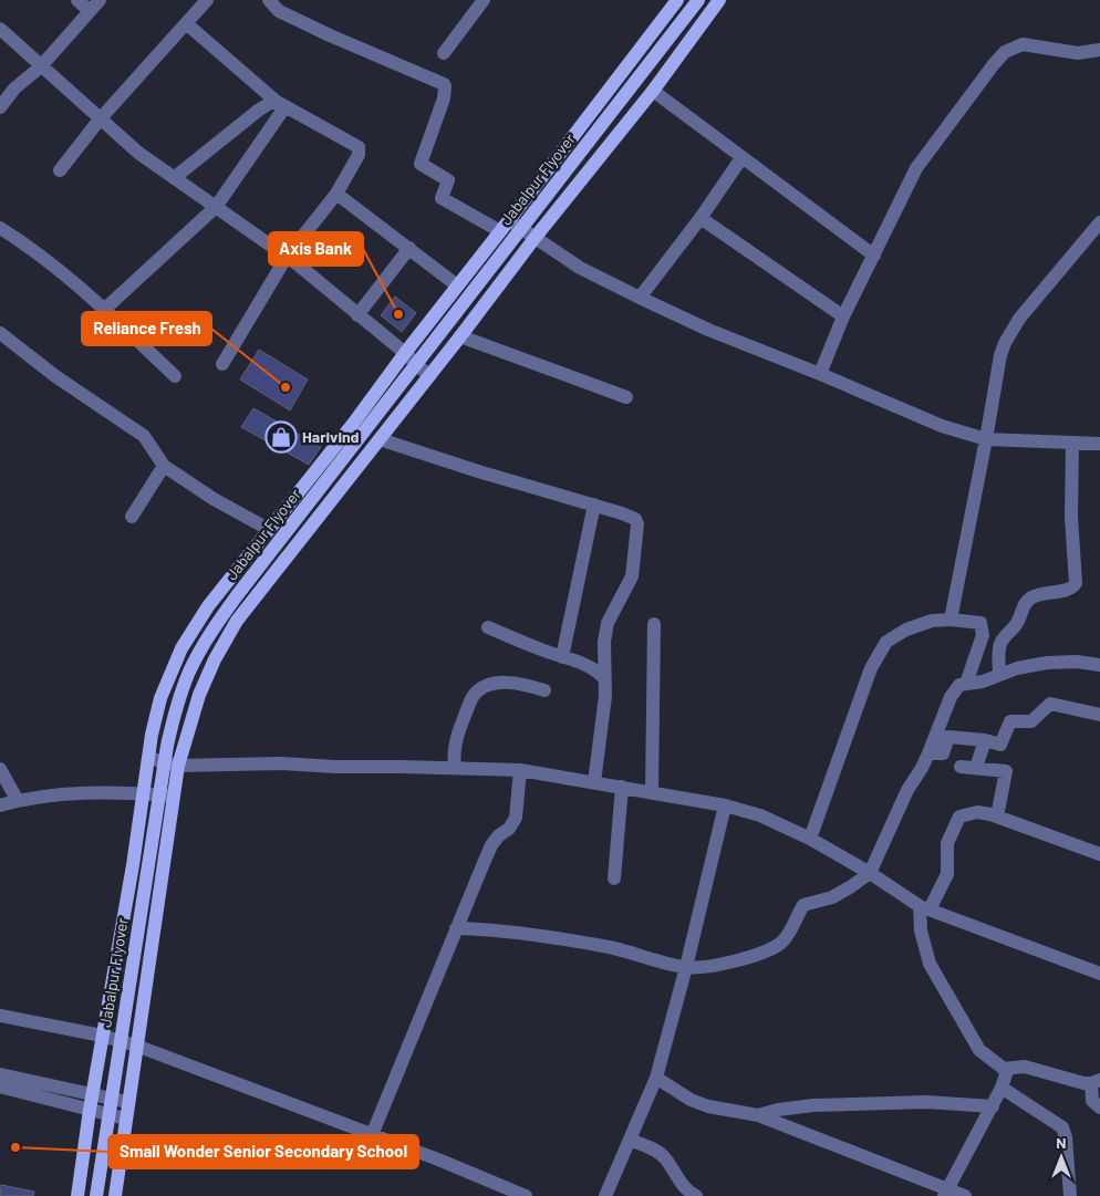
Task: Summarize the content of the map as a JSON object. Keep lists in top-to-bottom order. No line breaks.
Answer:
{"streets":{"main road":["Jabalpur Flyover"]},"places":{"other":["Axis Bank","Reliance Fresh","Small Wonder Senior Secondary School"],"shop":["Harivind"]},"north":"top"}
